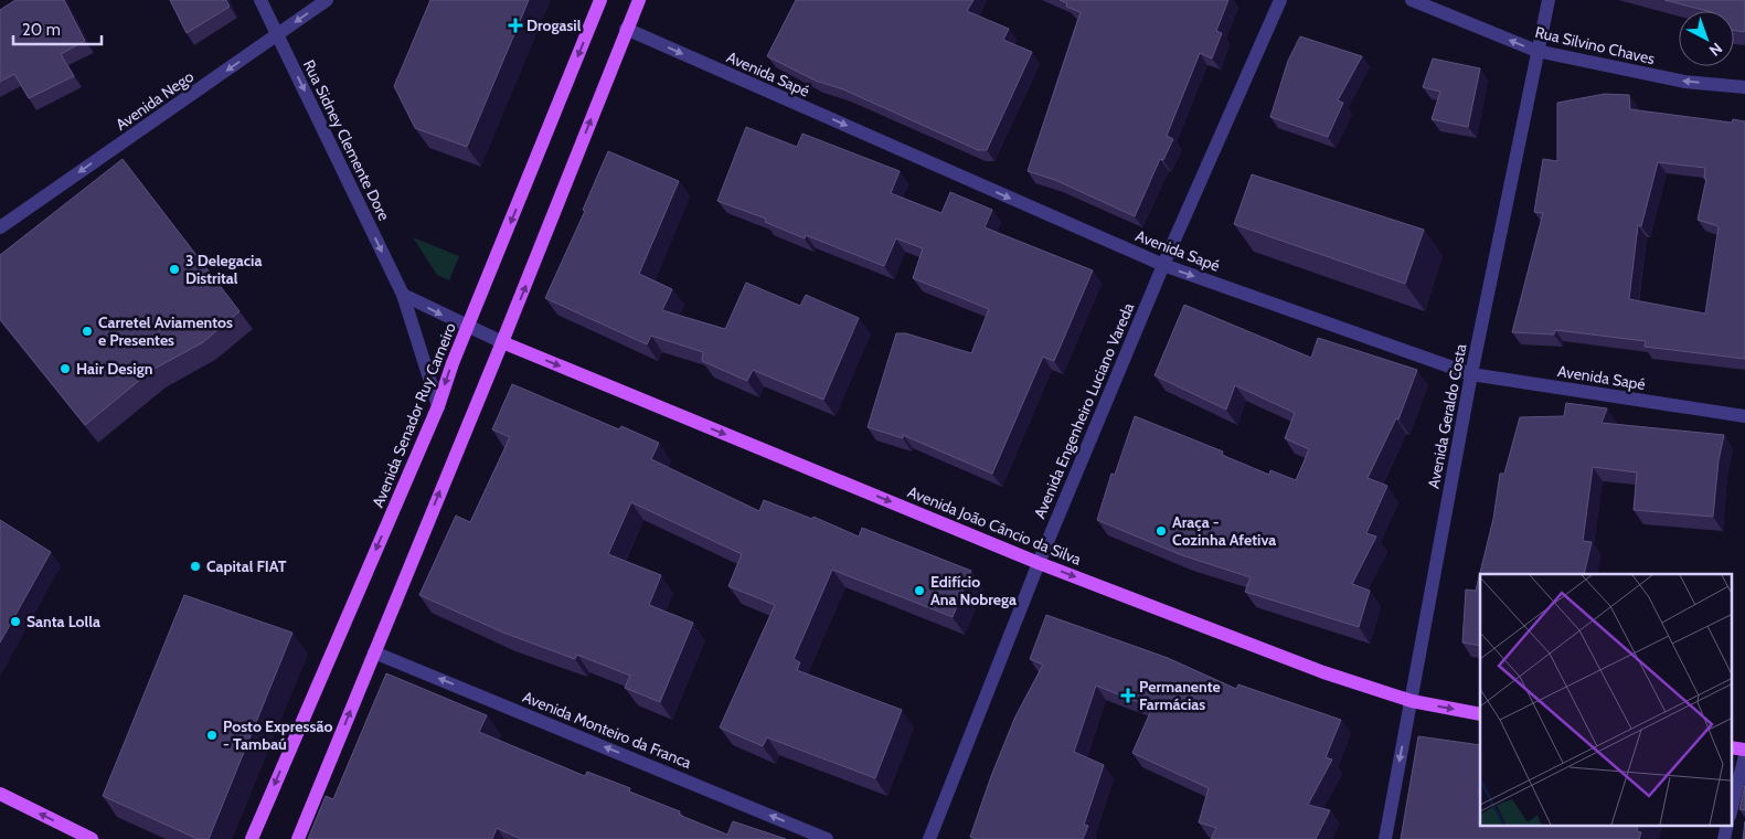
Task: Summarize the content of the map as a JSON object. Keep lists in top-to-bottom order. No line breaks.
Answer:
{"streets":{"main road":["Avenida Senador Ruy Carneiro","Avenida João Câncio da Silva"],"street":["Rua Silvino Chaves","Avenida Sapé","Avenida Nego","Rua Sidney Clemente Dore","Avenida Engenheiro Luciano Vareda","Avenida Geraldo Costa","Avenida Monteiro da Franca"]},"crossings":[["Rua Silvino Chaves","Avenida Geraldo Costa"],["Avenida Sapé","Avenida Engenheiro Luciano Vareda"],["Avenida Sapé","Avenida Geraldo Costa"],["Avenida Nego","Rua Sidney Clemente Dore"],["Rua Sidney Clemente Dore","Avenida Senador Ruy Carneiro"],["Avenida Engenheiro Luciano Vareda","Avenida João Câncio da Silva"],["Avenida Geraldo Costa","Avenida João Câncio da Silva"]],"one_way":["Rua Silvino Chaves","Avenida Sapé","Avenida Nego","Rua Sidney Clemente Dore","Avenida João Câncio da Silva","Avenida Monteiro da Franca"],"places":{"health":["Drogasil","Permanente Farmácias"],"other":["3 Delegacia Distrital","Carretel Aviamentos e Presentes","Hair Design","Araça - Cozinha Afetiva","Capital FIAT","Edifício Ana Nobrega","Santa Lolla","Posto Expressão - Tambaú"]},"scale_bar":"20 m","north":"bottom right"}
